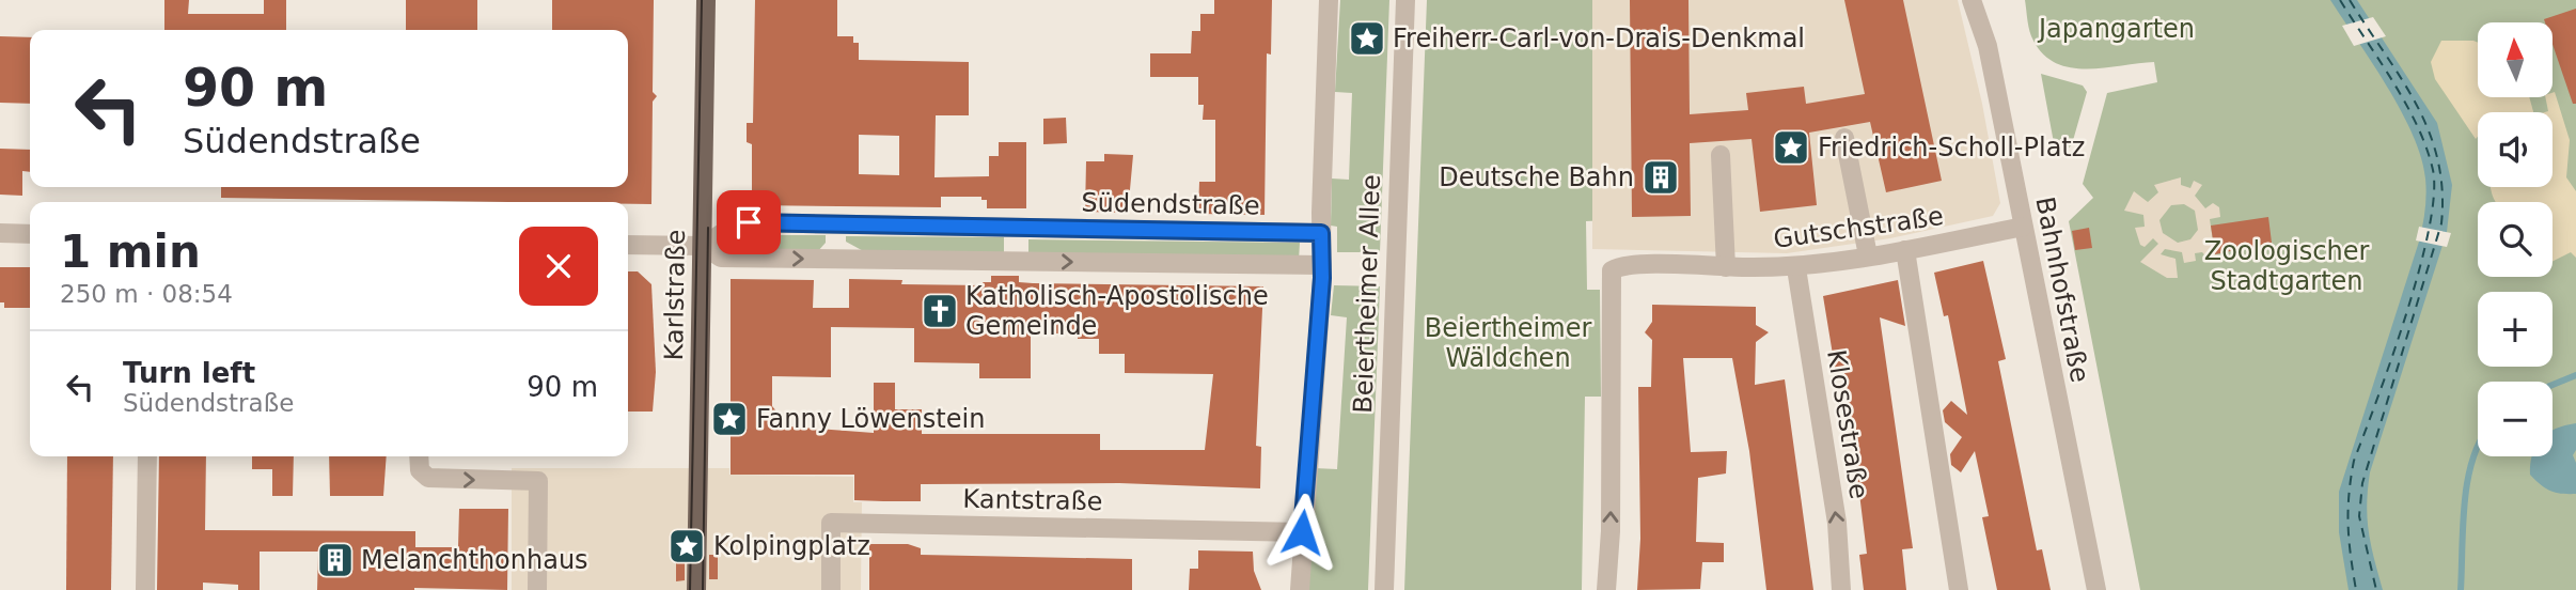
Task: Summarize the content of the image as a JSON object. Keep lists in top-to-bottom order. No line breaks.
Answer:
{"streets":{"main road":["Karlstraße"],"street":["Südendstraße","Gutschstraße","Bahnhofstraße","Beiertheimer Allee","Klosestraße","Kantstraße"]},"crossings":[["Südendstraße","Beiertheimer Allee"],["Südendstraße","Karlstraße"],["Gutschstraße","Bahnhofstraße"],["Gutschstraße","Klosestraße"],["Beiertheimer Allee","Kantstraße"]],"parks":["Japangarten","Zoologischer Stadtgarten","Beiertheimer Wäldchen"],"places":{"place":["Freiherr-Carl-von-Drais-Denkmal","Friedrich-Scholl-Platz","Fanny Löwenstein","Kolpingplatz"],"building":["Deutsche Bahn","Melanchthonhaus"],"church":["Katholisch-Apostolische Gemeinde"]},"north":"top","page":{"map_buttons":["+","−"],"turn":["90 m","Südendstraße"],"heading":["1 min","250 m · 08:54"],"list":[{"name":"Turn left","note":"Südendstraße","value":"90 m"}]}}
